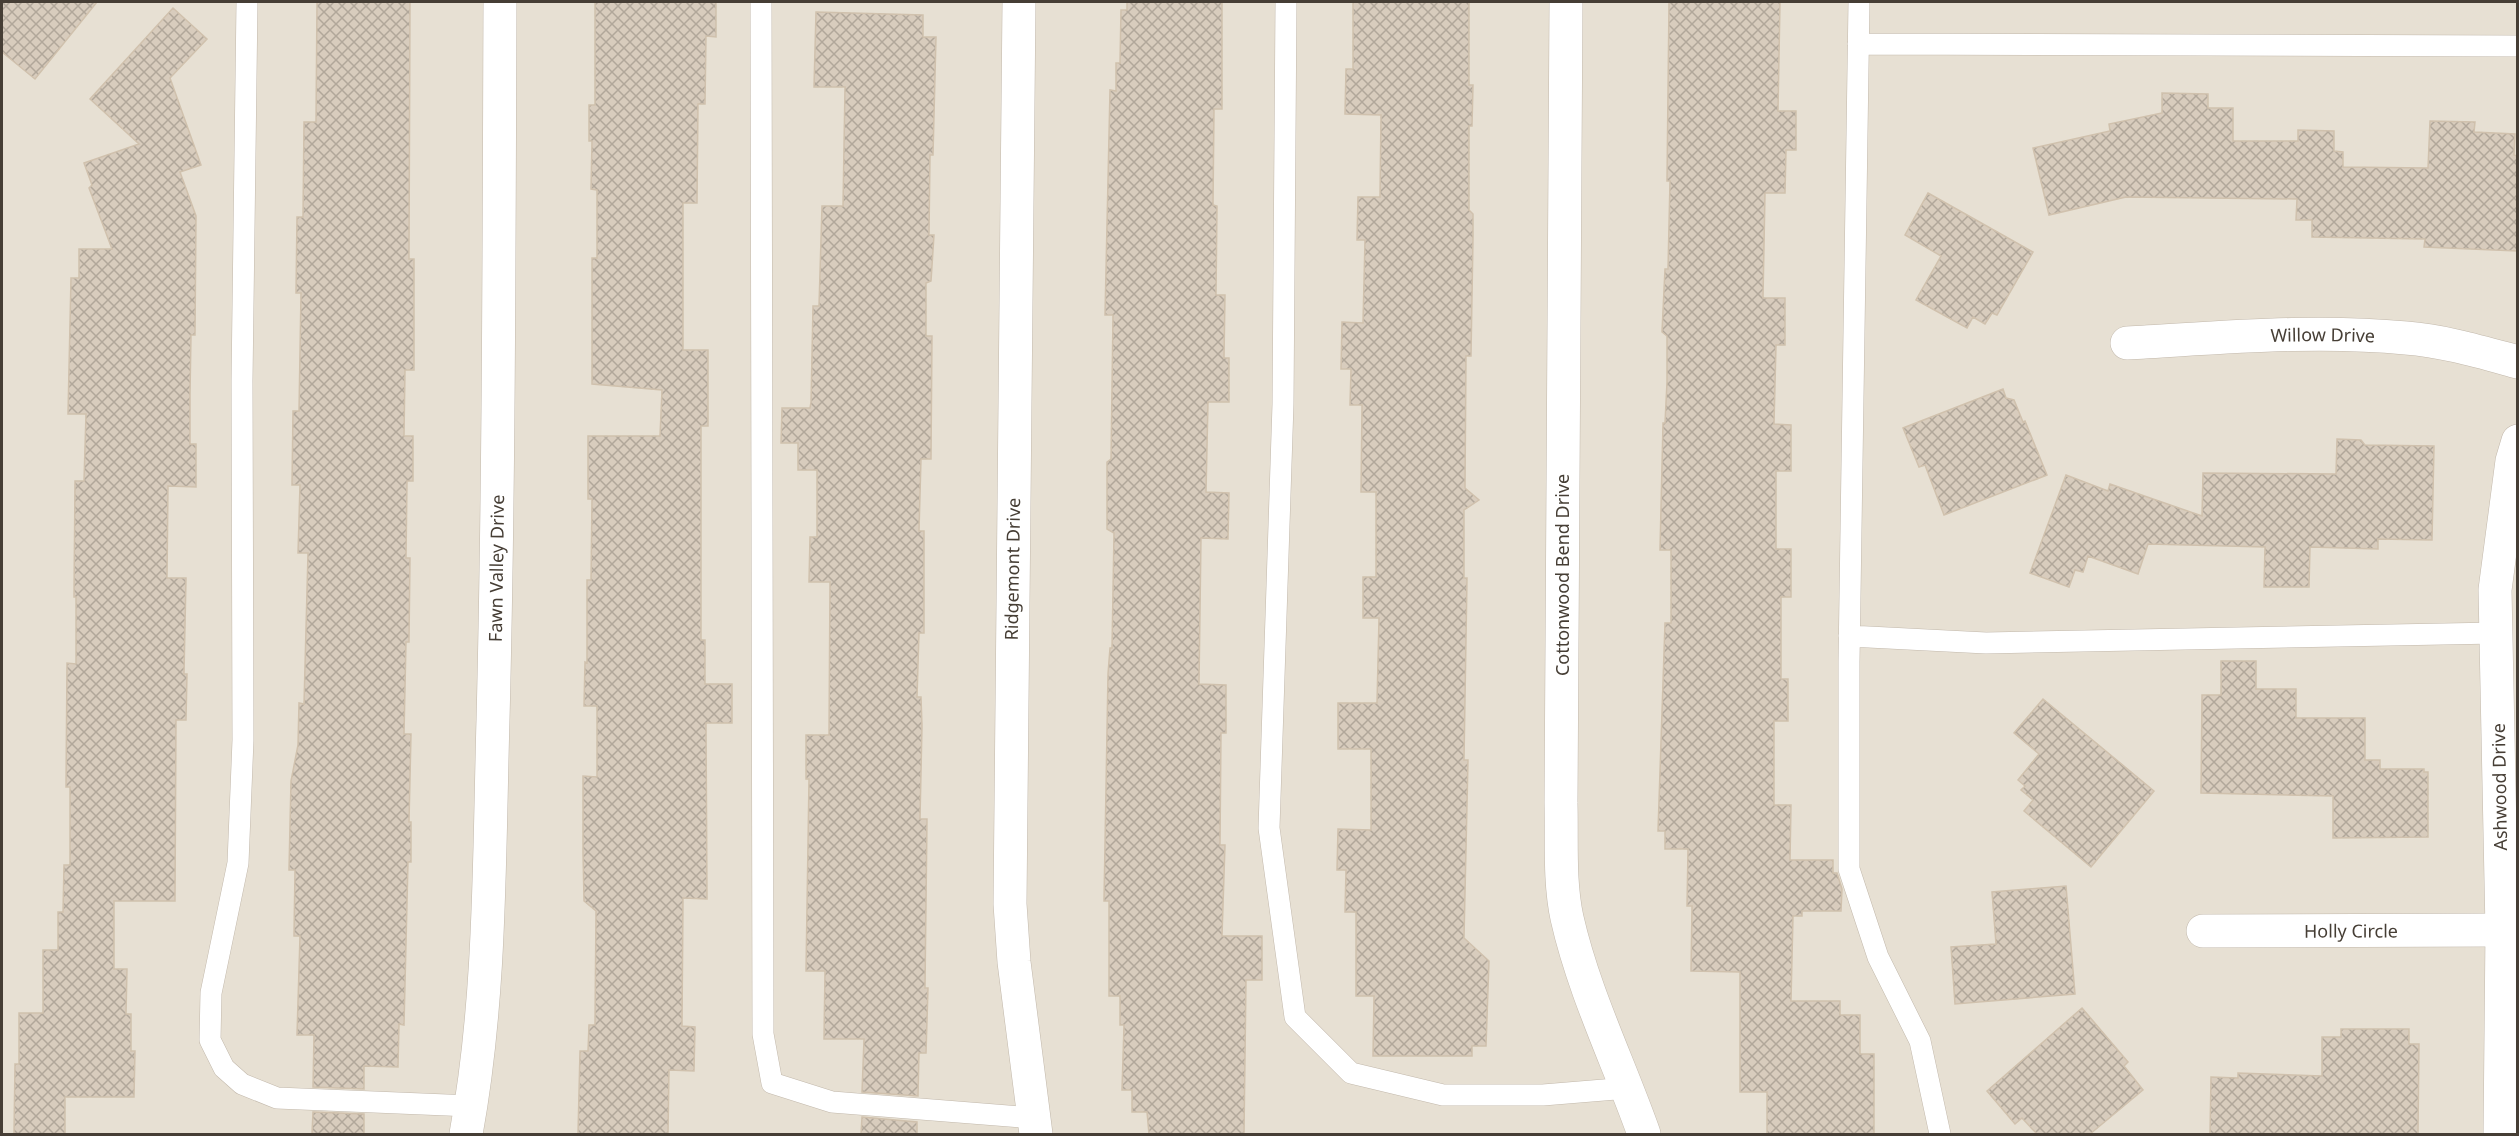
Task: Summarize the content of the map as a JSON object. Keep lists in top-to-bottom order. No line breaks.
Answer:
{"streets":{"street":["Willow Drive","Fawn Valley Drive","Ridgemont Drive","Cottonwood Bend Drive","Ashwood Drive","Holly Circle"]},"crossings":[["Ashwood Drive","Holly Circle"]]}
